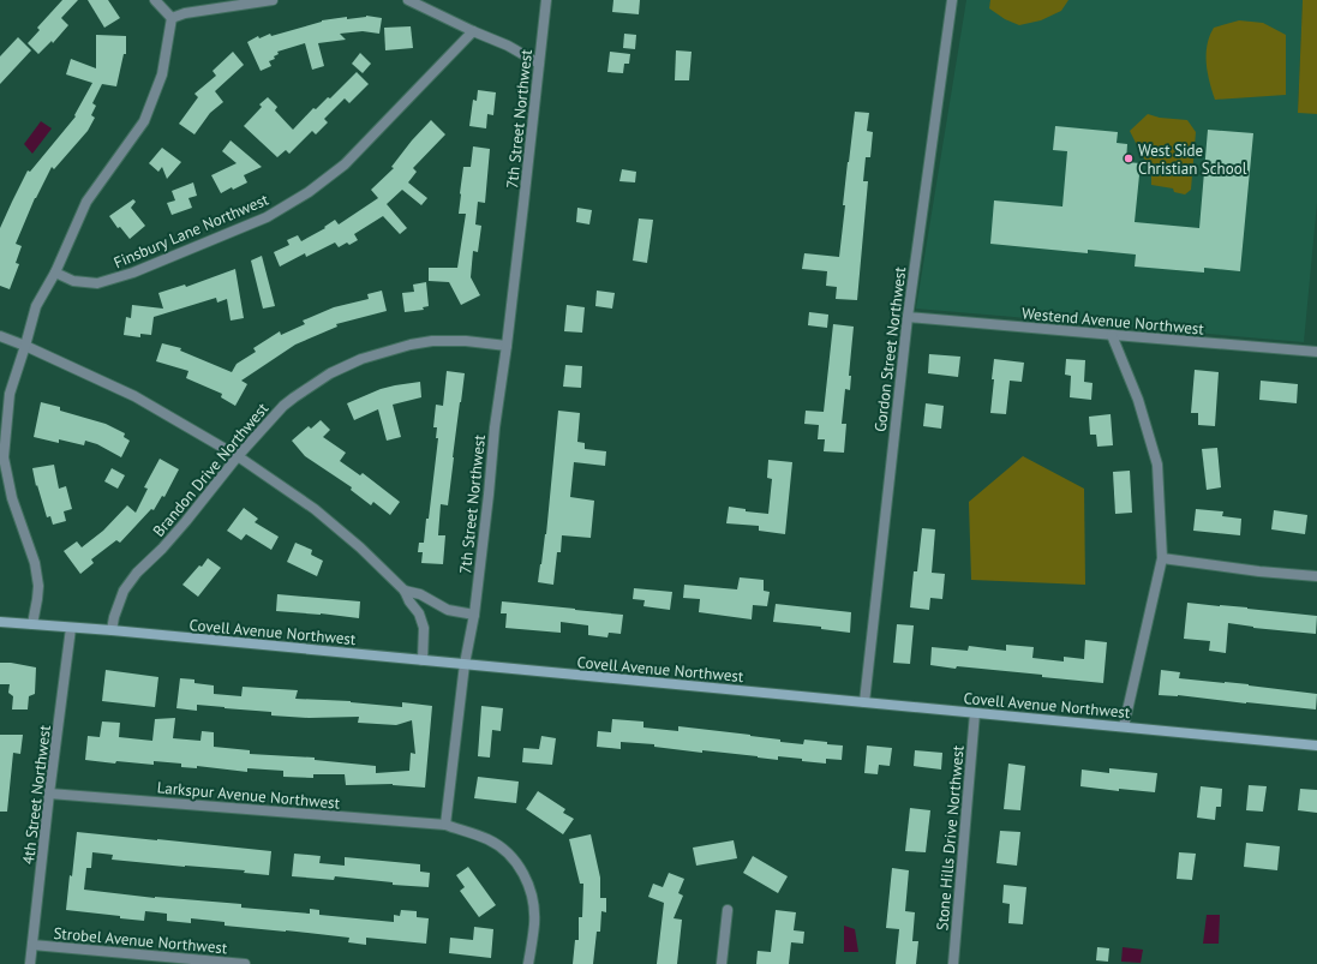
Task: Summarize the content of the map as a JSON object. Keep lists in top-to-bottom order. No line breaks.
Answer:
{"streets":{"street":["7th Street Northwest","Finsbury Lane Northwest","Westend Avenue Northwest","Gordon Street Northwest","Brandon Drive Northwest","Covell Avenue Northwest","4th Street Northwest","Larkspur Avenue Northwest","Stone Hills Drive Northwest","Strobel Avenue Northwest"]},"crossings":[["7th Street Northwest","Brandon Drive Northwest"],["7th Street Northwest","Covell Avenue Northwest"],["7th Street Northwest","Larkspur Avenue Northwest"],["Westend Avenue Northwest","Gordon Street Northwest"],["Gordon Street Northwest","Covell Avenue Northwest"],["Brandon Drive Northwest","Covell Avenue Northwest"],["Covell Avenue Northwest","4th Street Northwest"],["Covell Avenue Northwest","Stone Hills Drive Northwest"],["4th Street Northwest","Larkspur Avenue Northwest"],["4th Street Northwest","Strobel Avenue Northwest"]],"places":["West Side Christian School"]}
